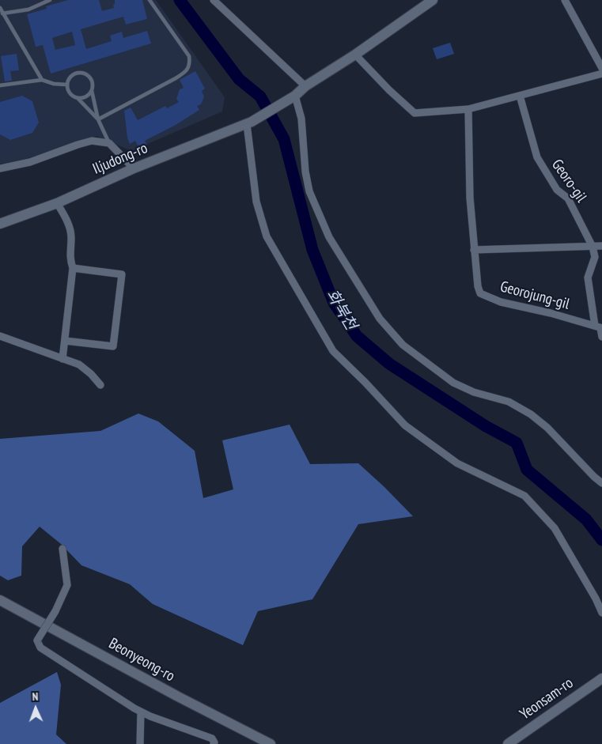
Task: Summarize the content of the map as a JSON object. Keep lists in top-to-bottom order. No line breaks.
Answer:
{"streets":{"main road":["Iljudong-ro","Beonyeong-ro","Yeonsam-ro"],"street":["Georo-gil","Georojung-gil"]},"crossings":[["Georo-gil","Georojung-gil"]],"water":["화북천"],"north":"top"}
